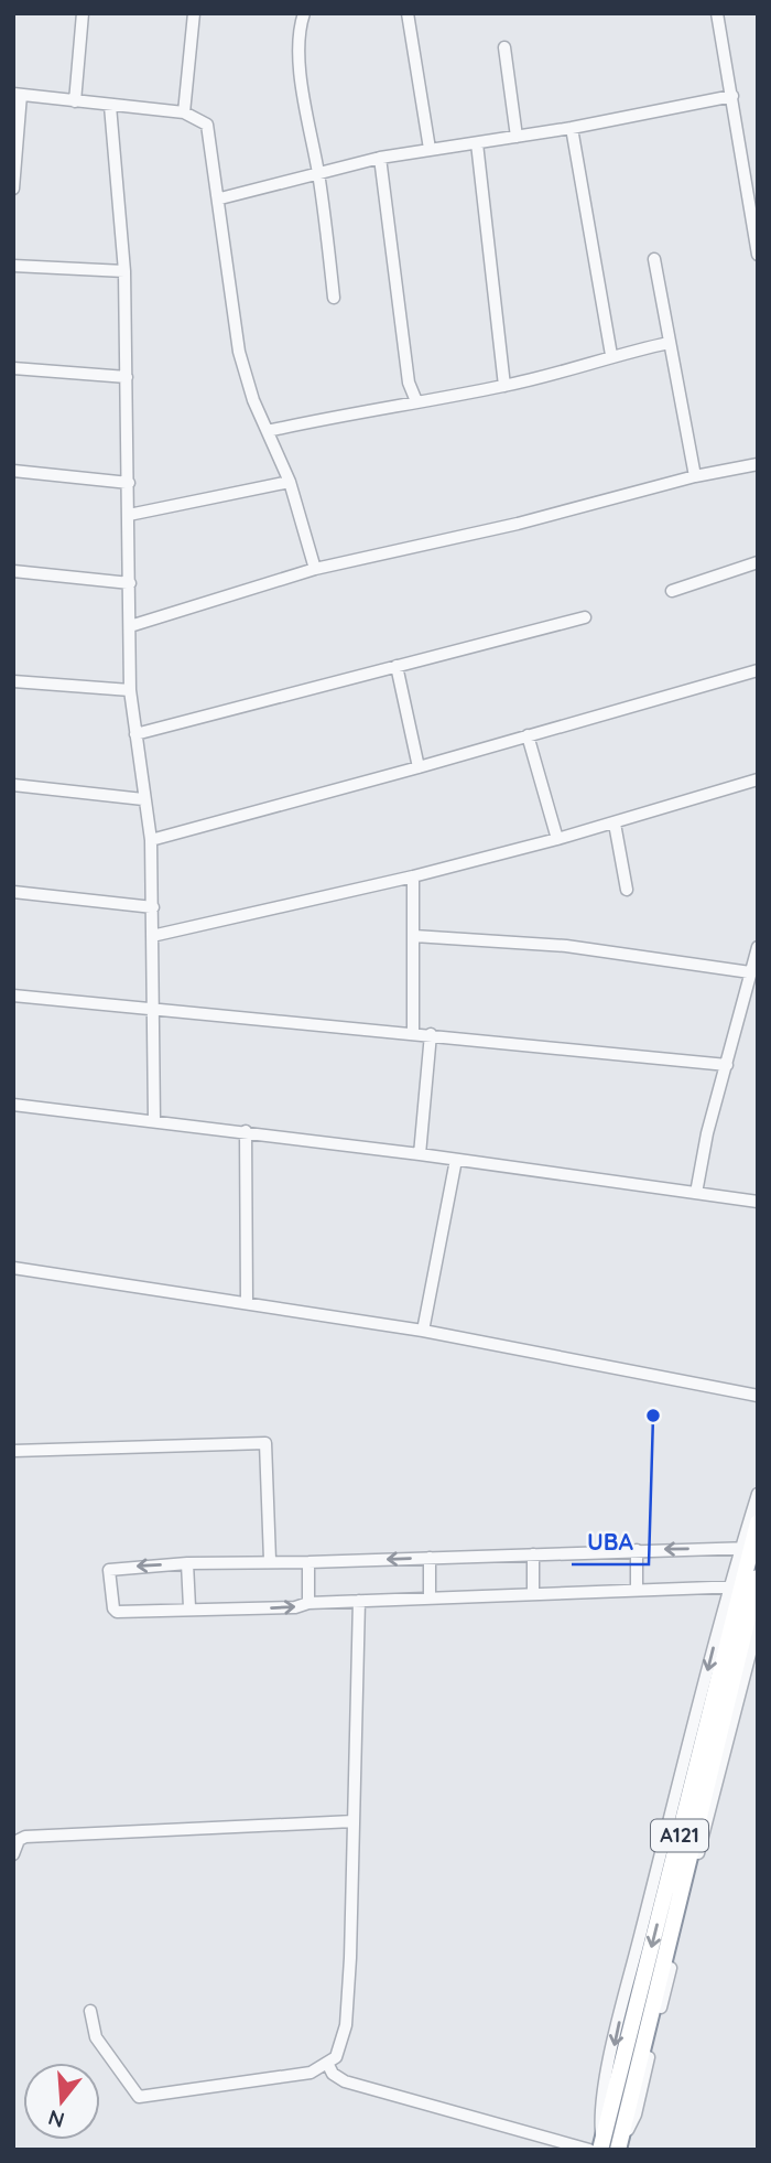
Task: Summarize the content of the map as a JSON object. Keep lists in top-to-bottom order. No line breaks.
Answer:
{"streets":{"highway":["A121"]},"places":["UBA"],"north":"bottom"}
